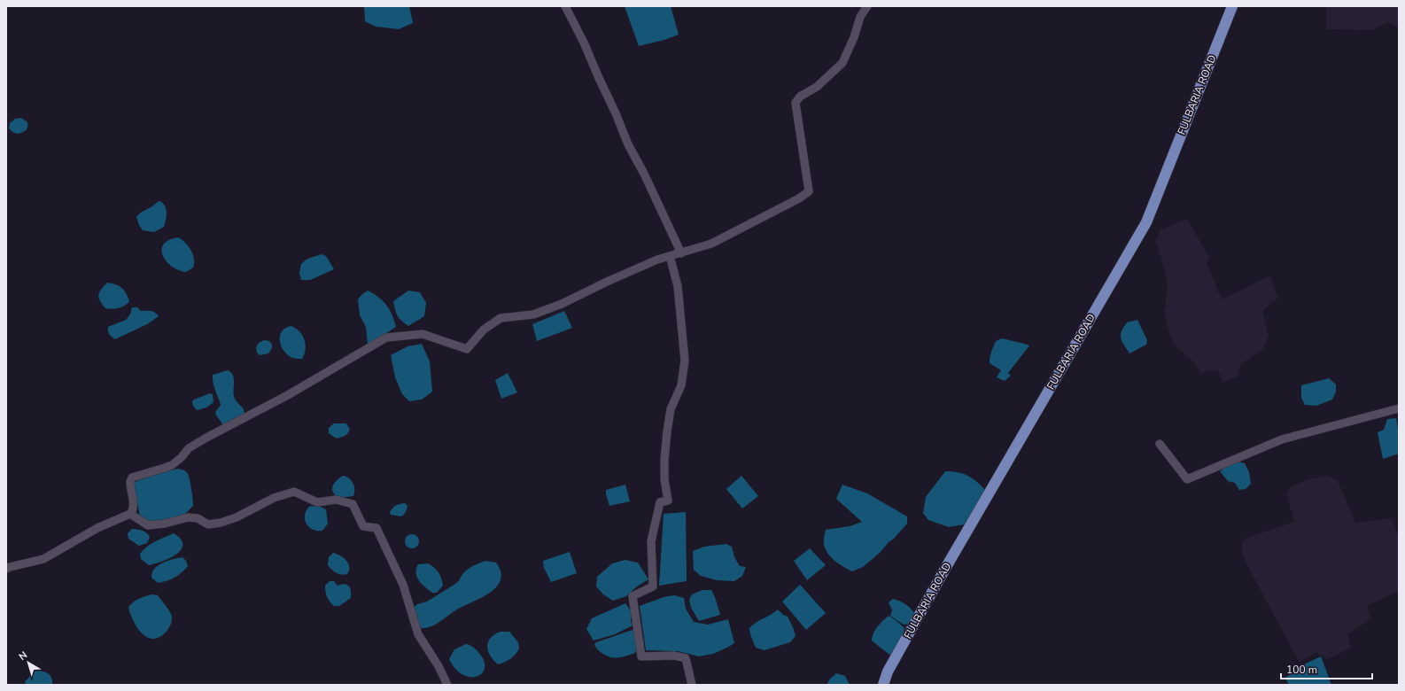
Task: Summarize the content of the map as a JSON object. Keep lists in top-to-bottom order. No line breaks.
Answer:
{"streets":{"main road":["FULBARIA ROAD"]},"scale_bar":"100 m","north":"top left"}
